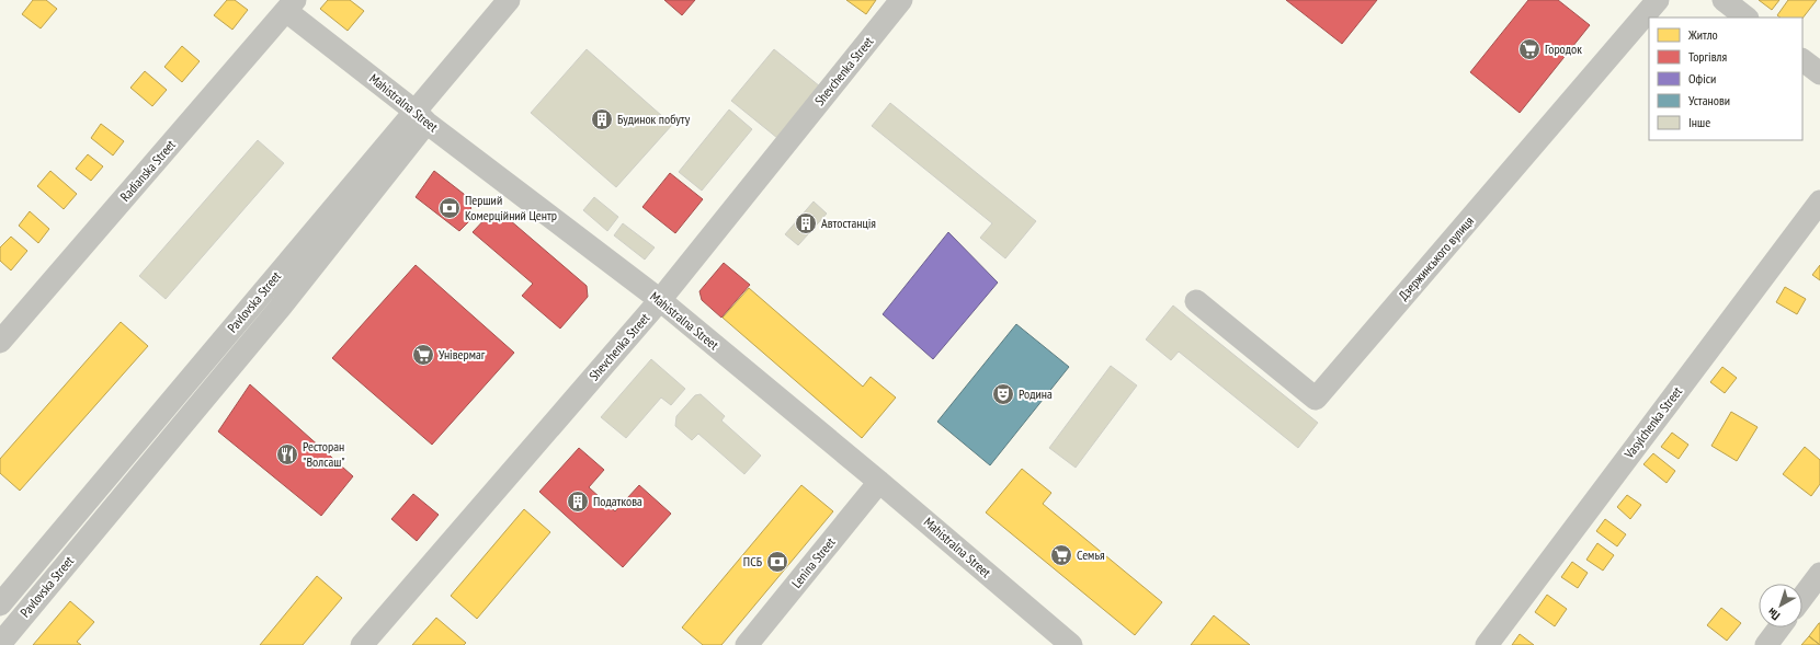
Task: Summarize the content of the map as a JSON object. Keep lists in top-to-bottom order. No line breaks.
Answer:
{"streets":{"street":["Shevchenka Street","Mahistralna Street","Radianska Street","Дзержинського вулиця","Pavlovska Street","Vasylchenka Street","Lenina Street"]},"crossings":[["Shevchenka Street","Mahistralna Street"],["Mahistralna Street","Radianska Street"],["Mahistralna Street","Pavlovska Street"],["Mahistralna Street","Lenina Street"]],"places":{"supermarket":["Городок","Універмаг","Семья"],"building":["Будинок побуту","Автостанція","Податкова"],"bank":["Перший Комерційний Центр","ПСБ"],"theatre":["Родина"],"restaurant":["Ресторан \"Волсаш\""]},"legend":["Житло","Торгівля","Офіси","Установи","Інше"],"north":"bottom left"}
